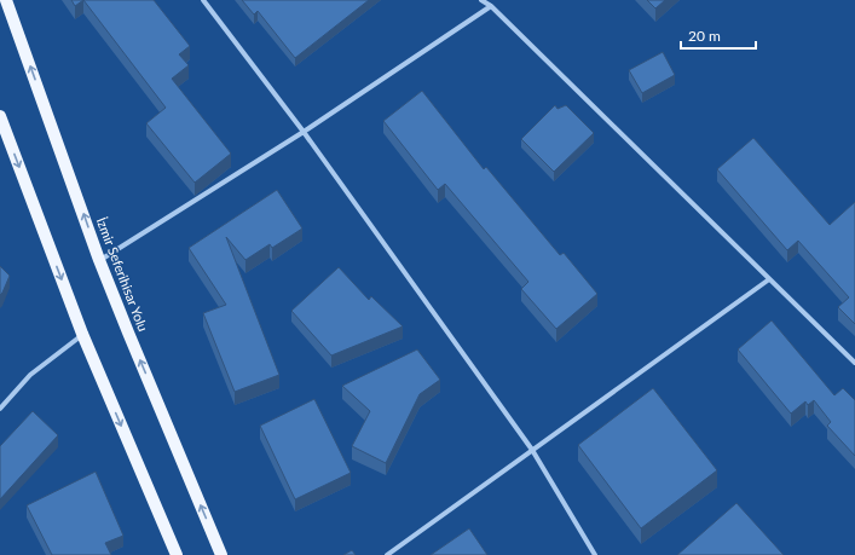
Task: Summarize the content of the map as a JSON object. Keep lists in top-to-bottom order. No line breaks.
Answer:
{"streets":{"main road":["İzmir Seferihisar Yolu"]},"scale_bar":"20 m"}
